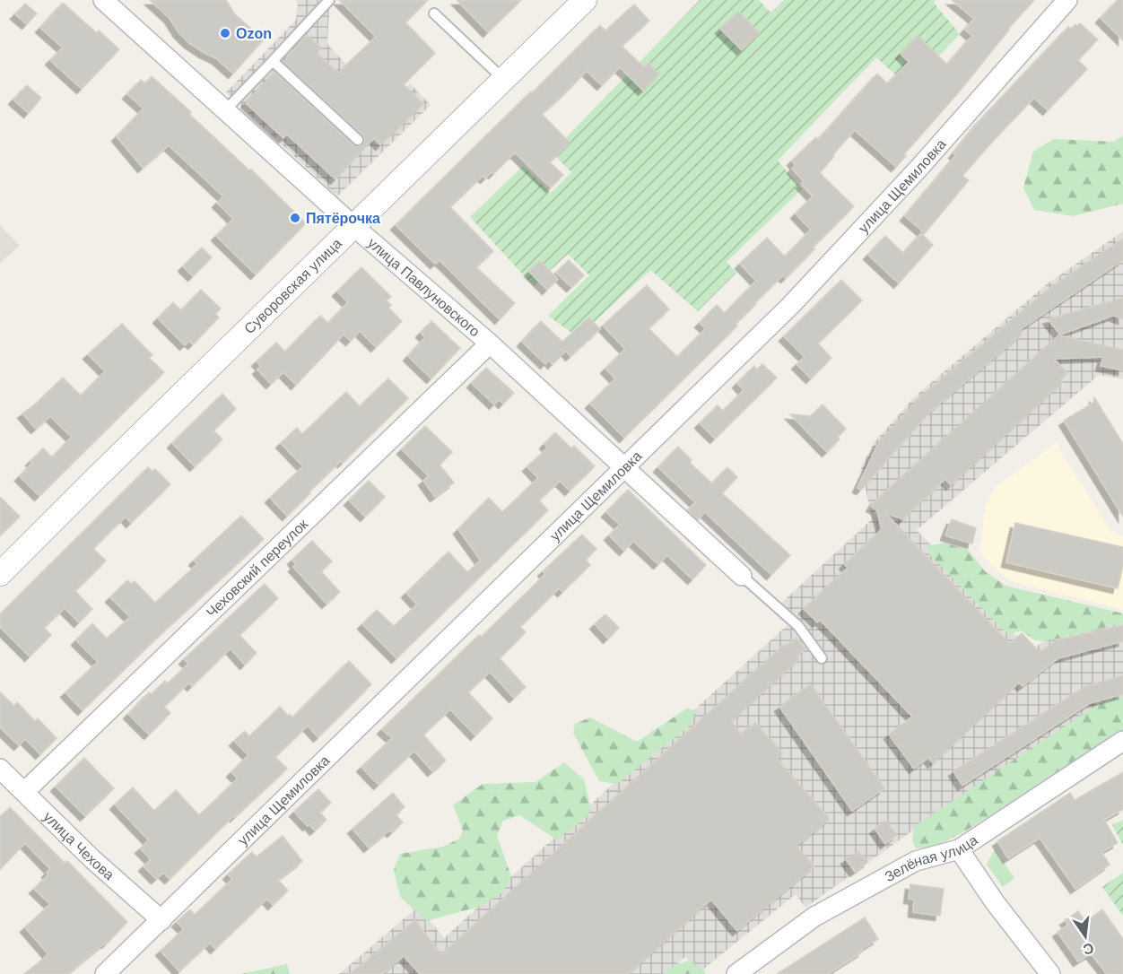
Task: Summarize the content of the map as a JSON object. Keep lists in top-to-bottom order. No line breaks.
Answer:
{"streets":{"street":["улица Щемиловка","Суворовская улица","улица Павлуновского","Чеховский переулок","улица Чехова","Зелёная улица"]},"crossings":[["улица Щемиловка","улица Павлуновского"],["улица Щемиловка","улица Чехова"],["Суворовская улица","улица Павлуновского"],["улица Павлуновского","Чеховский переулок"],["Чеховский переулок","улица Чехова"]],"places":["Ozon","Пятёрочка"],"north":"bottom"}
